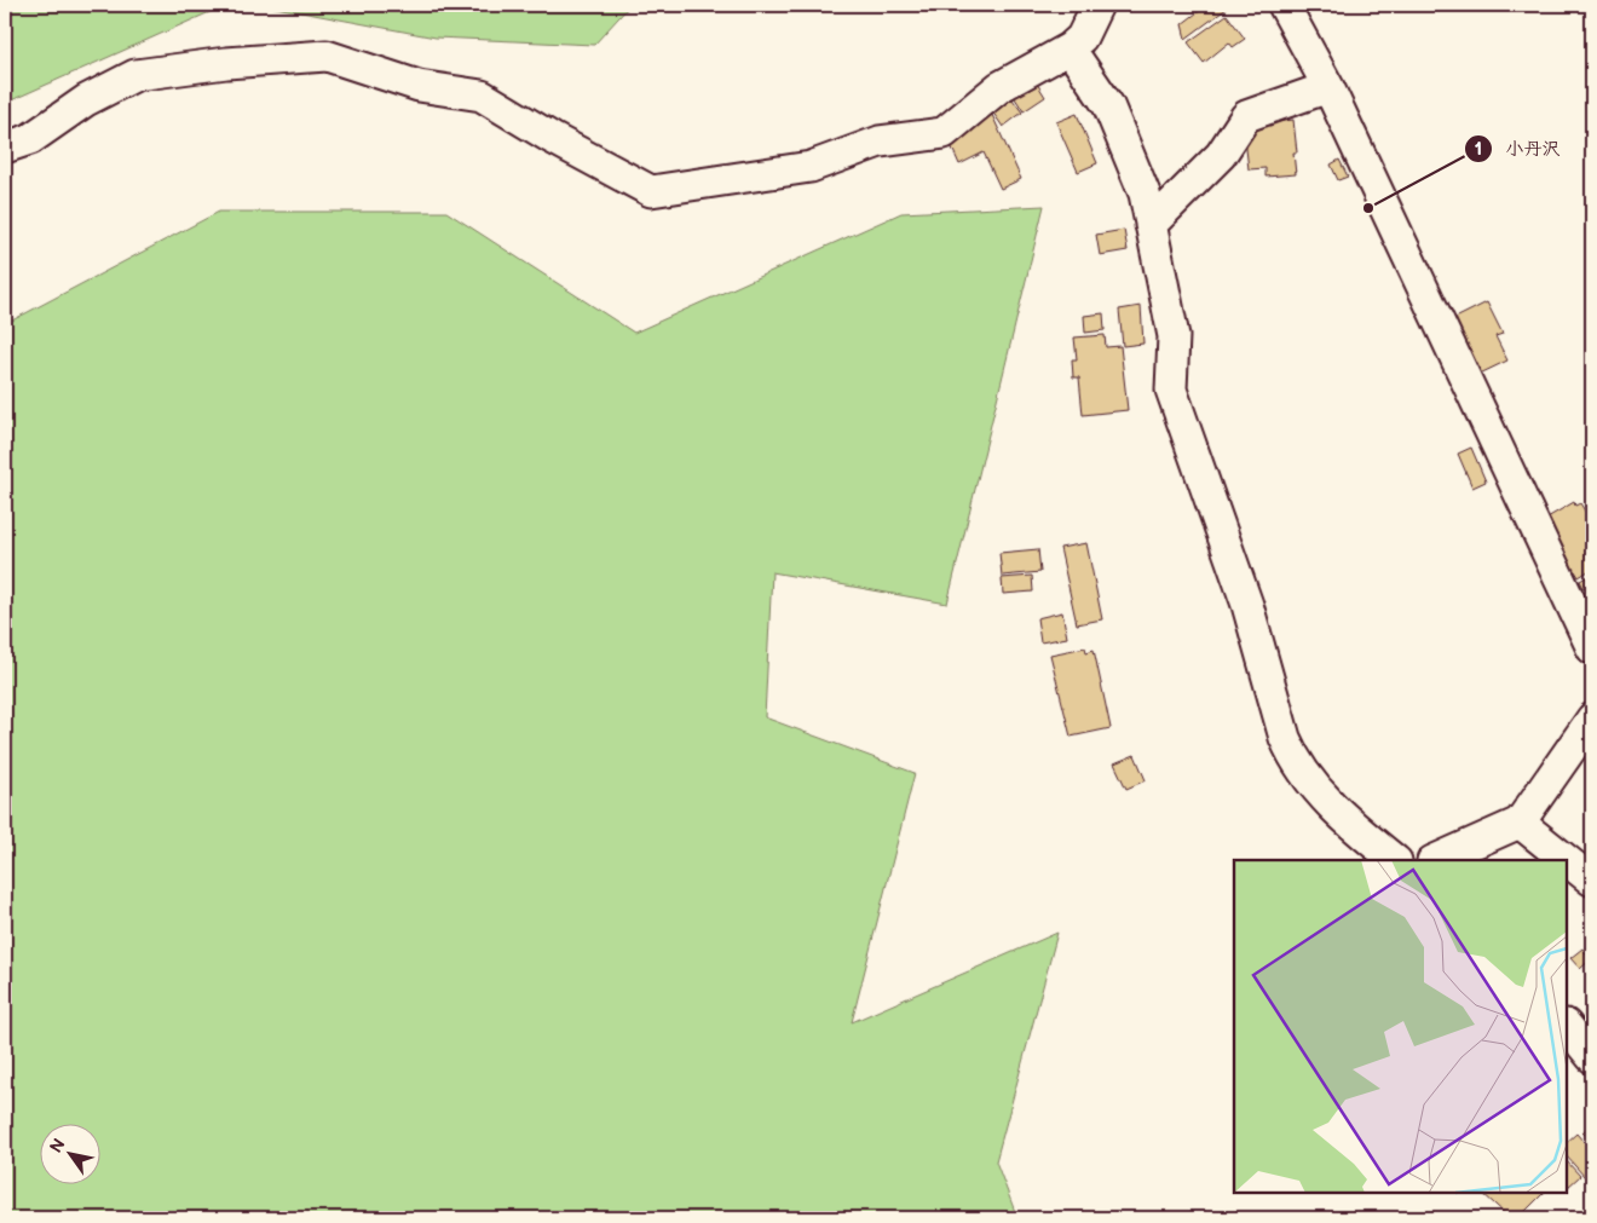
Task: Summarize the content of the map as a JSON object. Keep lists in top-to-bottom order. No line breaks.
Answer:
{"places":["小丹沢"],"north":"top left"}
